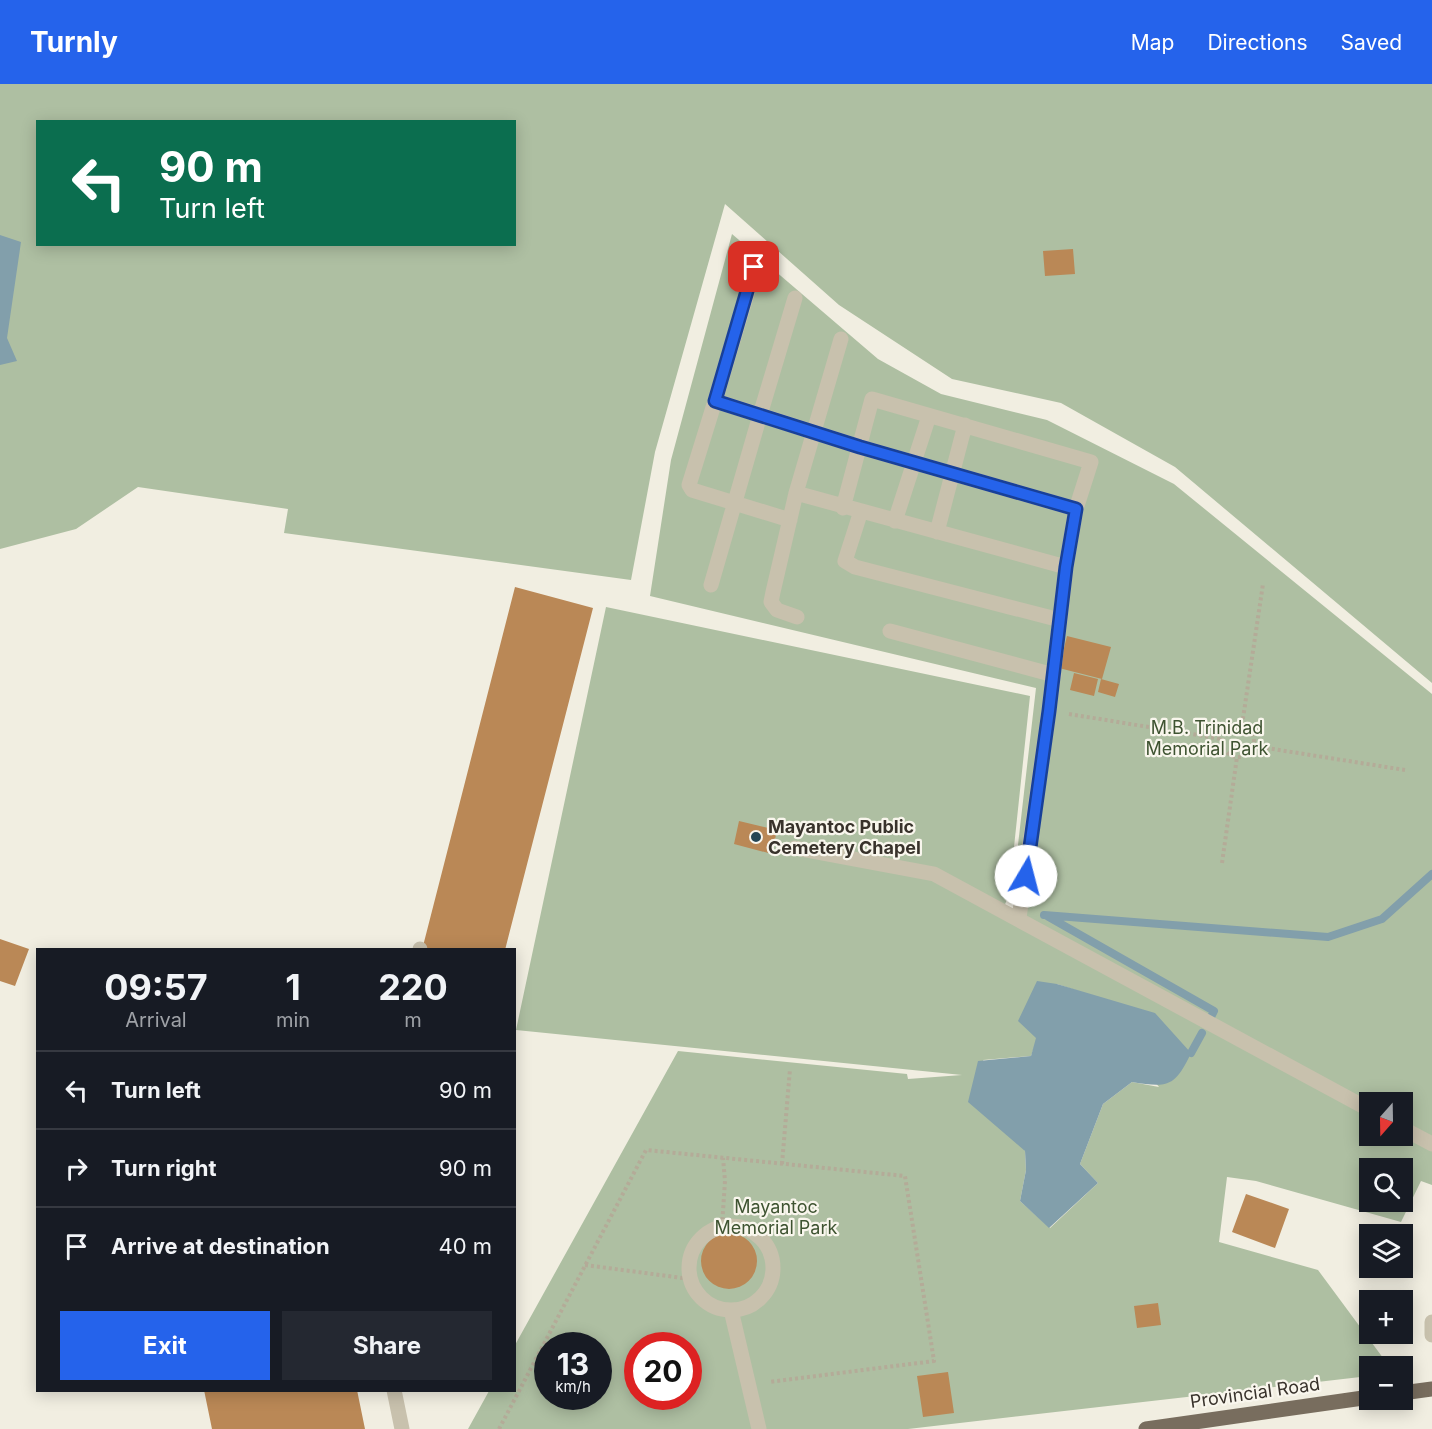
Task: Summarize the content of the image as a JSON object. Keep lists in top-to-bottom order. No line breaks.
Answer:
{"streets":{"main road":["Provincial Road"]},"parks":["M.B. Trinidad Memorial Park","Mayantoc Memorial Park"],"places":["Mayantoc Public Cemetery Chapel"],"north":"bottom","page":{"header":"Turnly","nav":["Map","Directions","Saved"],"turn":["90 m","Turn left"],"eta":["09:57","Arrival","1","min","220","m"],"list":[{"name":"Turn left","value":"90 m"},{"name":"Turn right","value":"90 m"},{"name":"Arrive at destination","value":"40 m"}],"map_buttons":["+","−"],"buttons":["Exit","Share"],"speed":"13 km/h","limit":"20"}}
